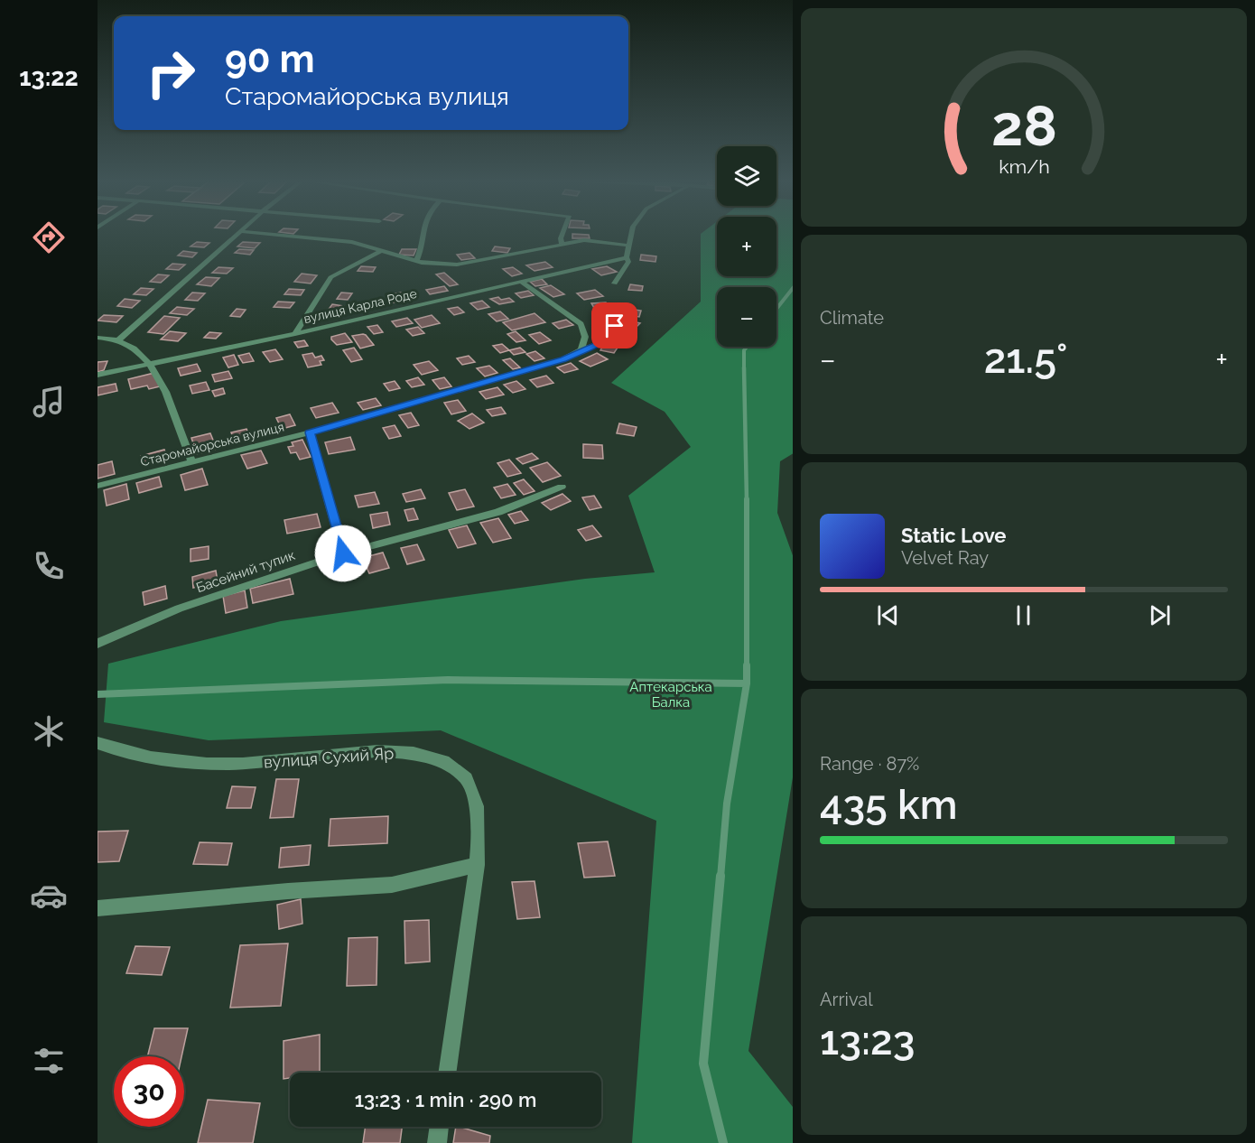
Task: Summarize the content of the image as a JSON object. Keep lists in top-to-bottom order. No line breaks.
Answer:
{"streets":{"street":["вулиця Карла Роде","Старомайорська вулиця","Басейний тупик","вулиця Сухий Яр"]},"parks":["Аптекарська Балка"],"page":{"tabs":"13:22","turn":["90 m","Старомайорська вулиця"],"map_buttons":["+","−"],"tile":["Climate",["Range · 87%","435 km"],["Arrival","13:23"]],"heat":["−","21.5°","+"],"song":["Static Love","Velvet Ray"],"limit":"30","trip":"13:23 · 1 min · 290 m","gauge":["28","km/h"]}}
